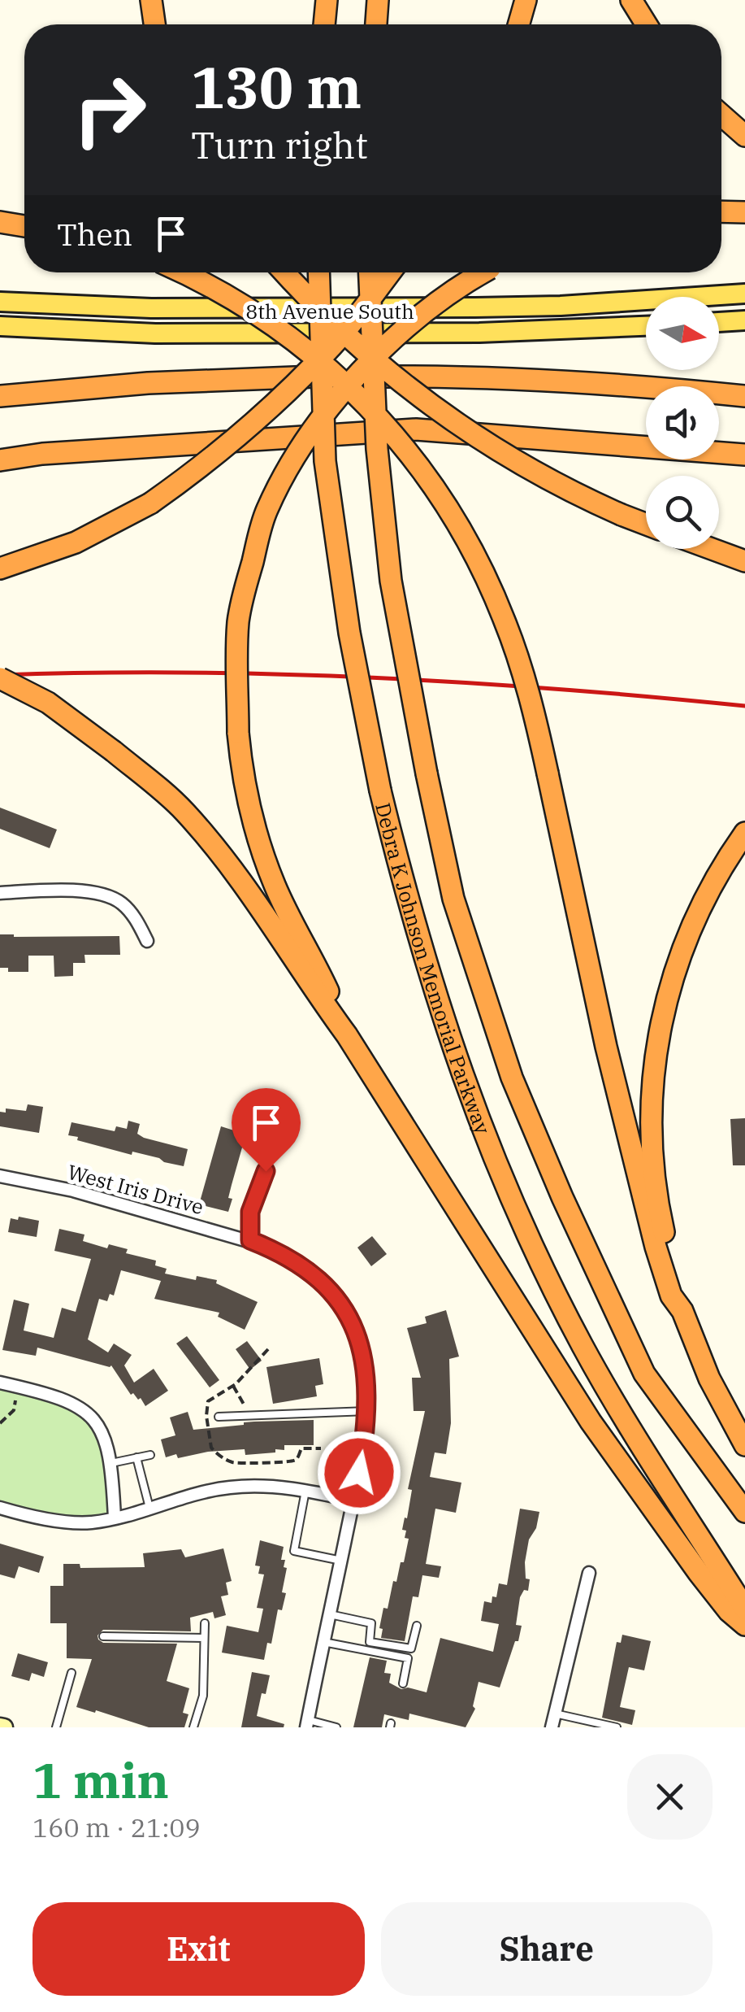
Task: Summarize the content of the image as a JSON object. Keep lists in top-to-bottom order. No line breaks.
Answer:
{"streets":{"highway":["Debra K Johnson Memorial Parkway"],"main road":["8th Avenue South"],"street":["West Iris Drive"]},"north":"right","page":{"turn":["130 m","Turn right"],"then":"Then","heading":["1 min","160 m · 21:09"],"buttons":["Exit","Share"]}}
